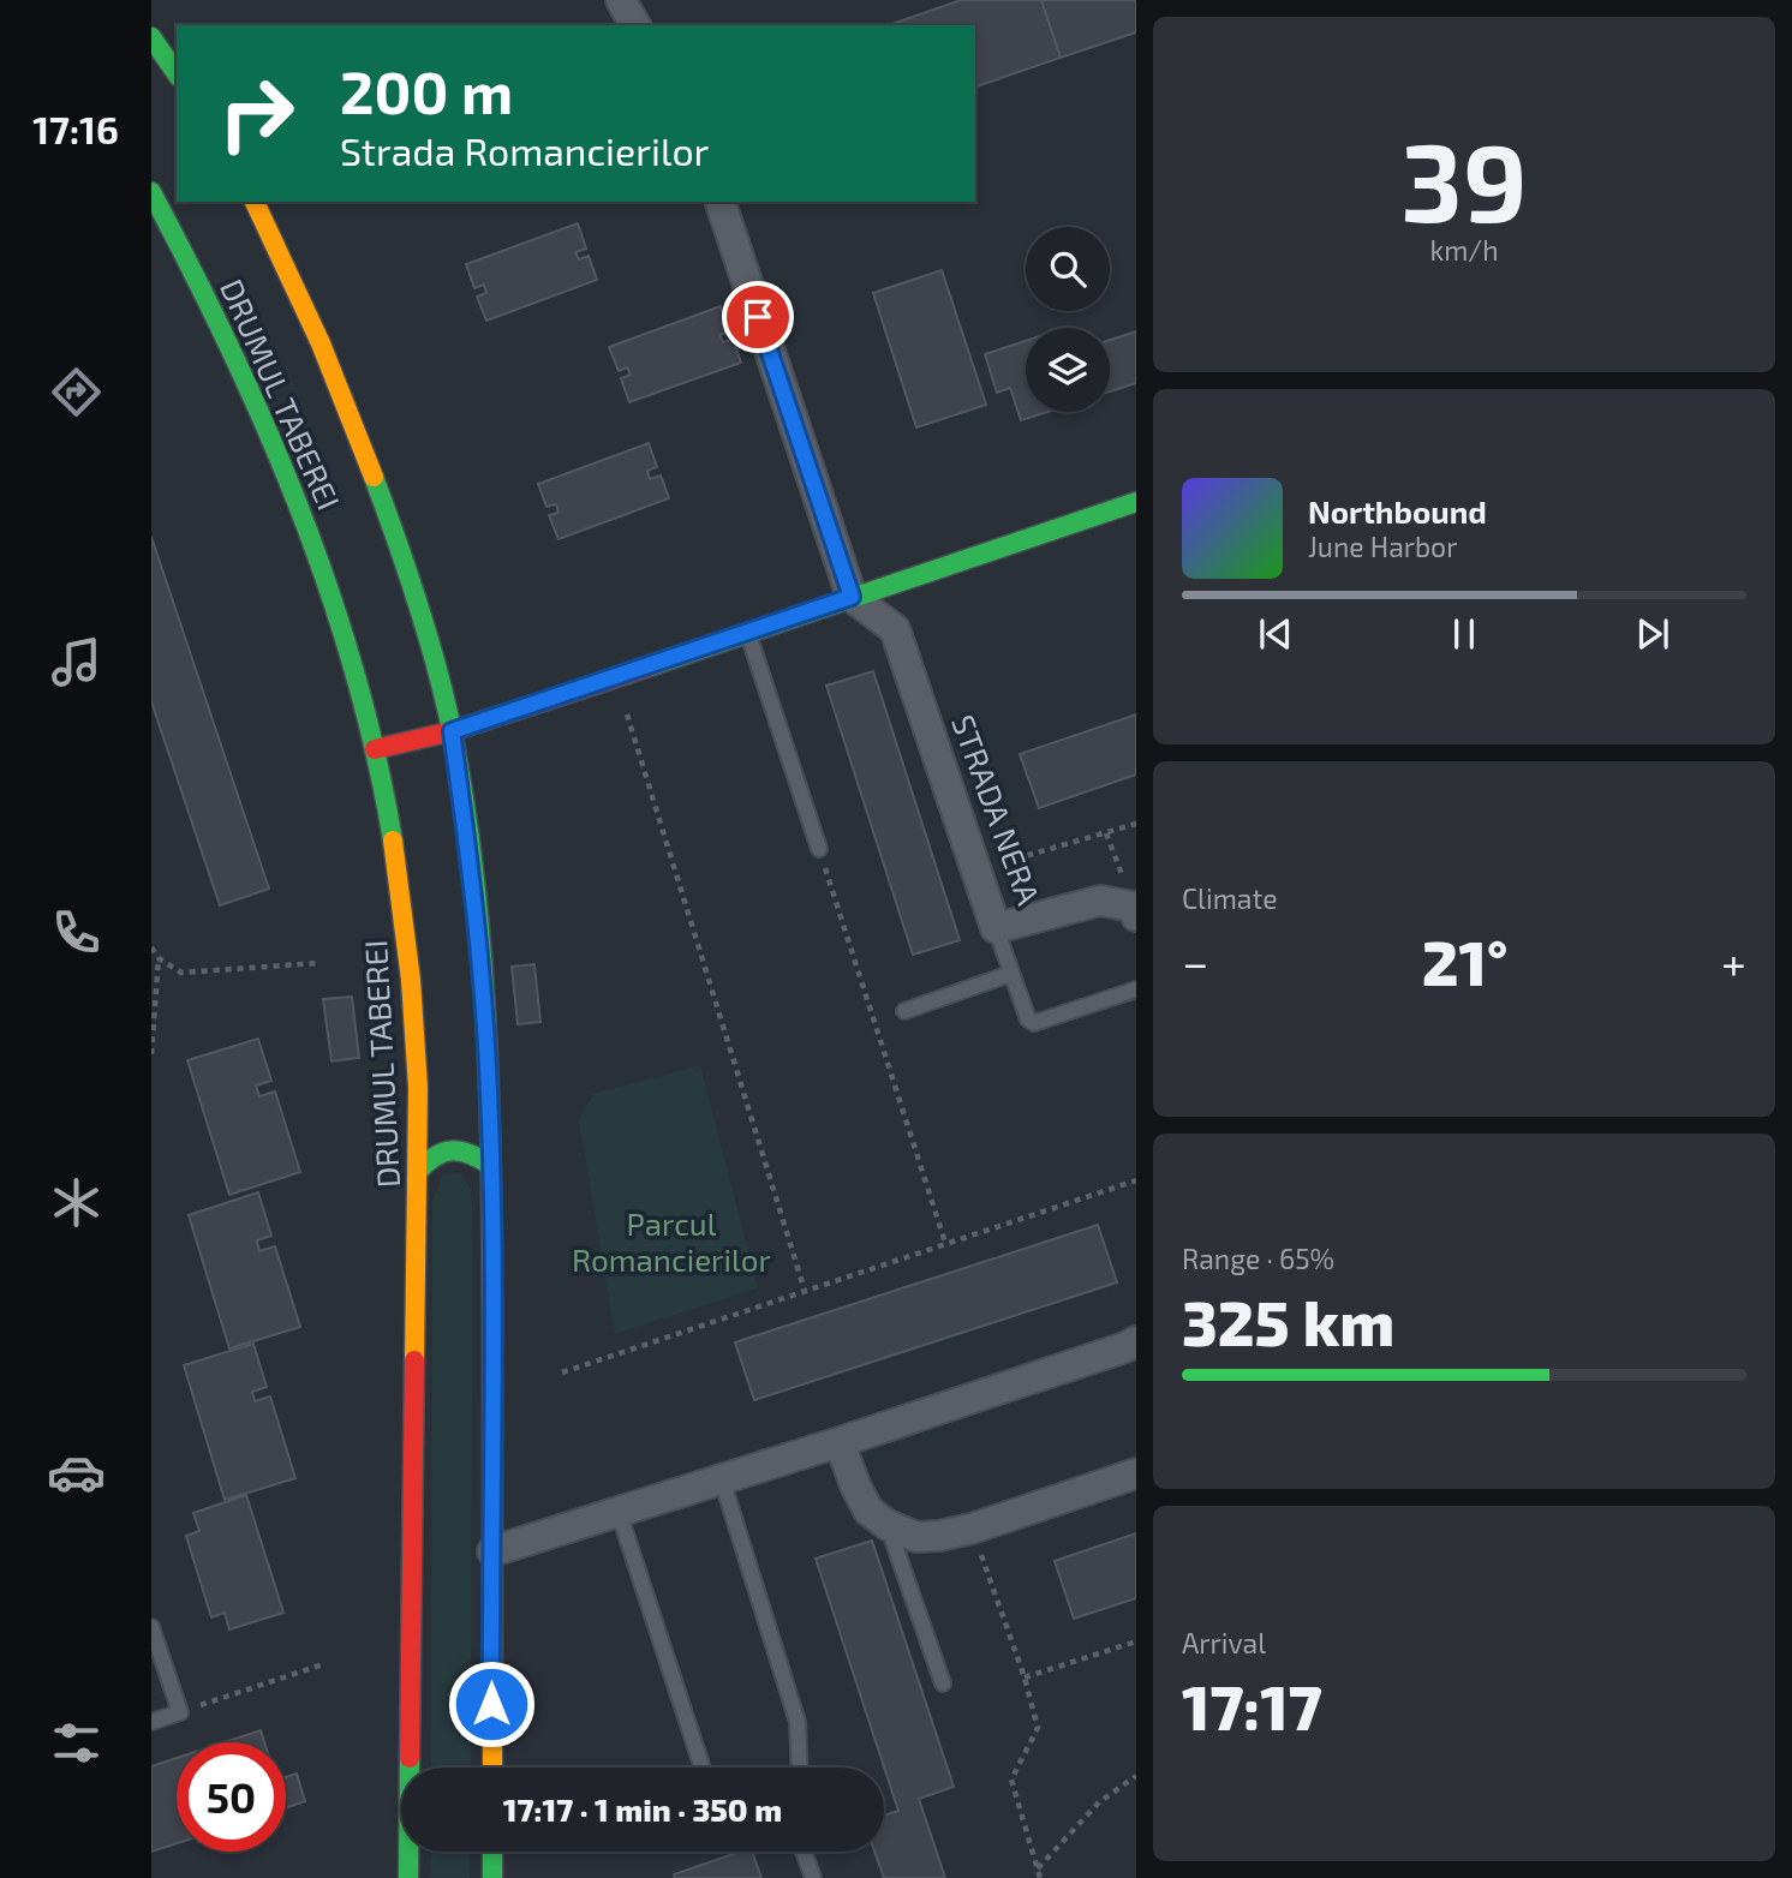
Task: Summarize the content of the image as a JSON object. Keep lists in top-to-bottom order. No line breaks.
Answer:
{"streets":{"main road":["DRUMUL TABEREI"],"street":["STRADA NERA"]},"parks":["Parcul Romancierilor"],"page":{"tabs":"17:16","tile":[["39","km/h"],"Climate",["Range · 65%","325 km"],["Arrival","17:17"]],"turn":["200 m","Strada Romancierilor"],"song":["Northbound","June Harbor"],"heat":["−","21°","+"],"limit":"50","trip":"17:17 · 1 min · 350 m"}}
